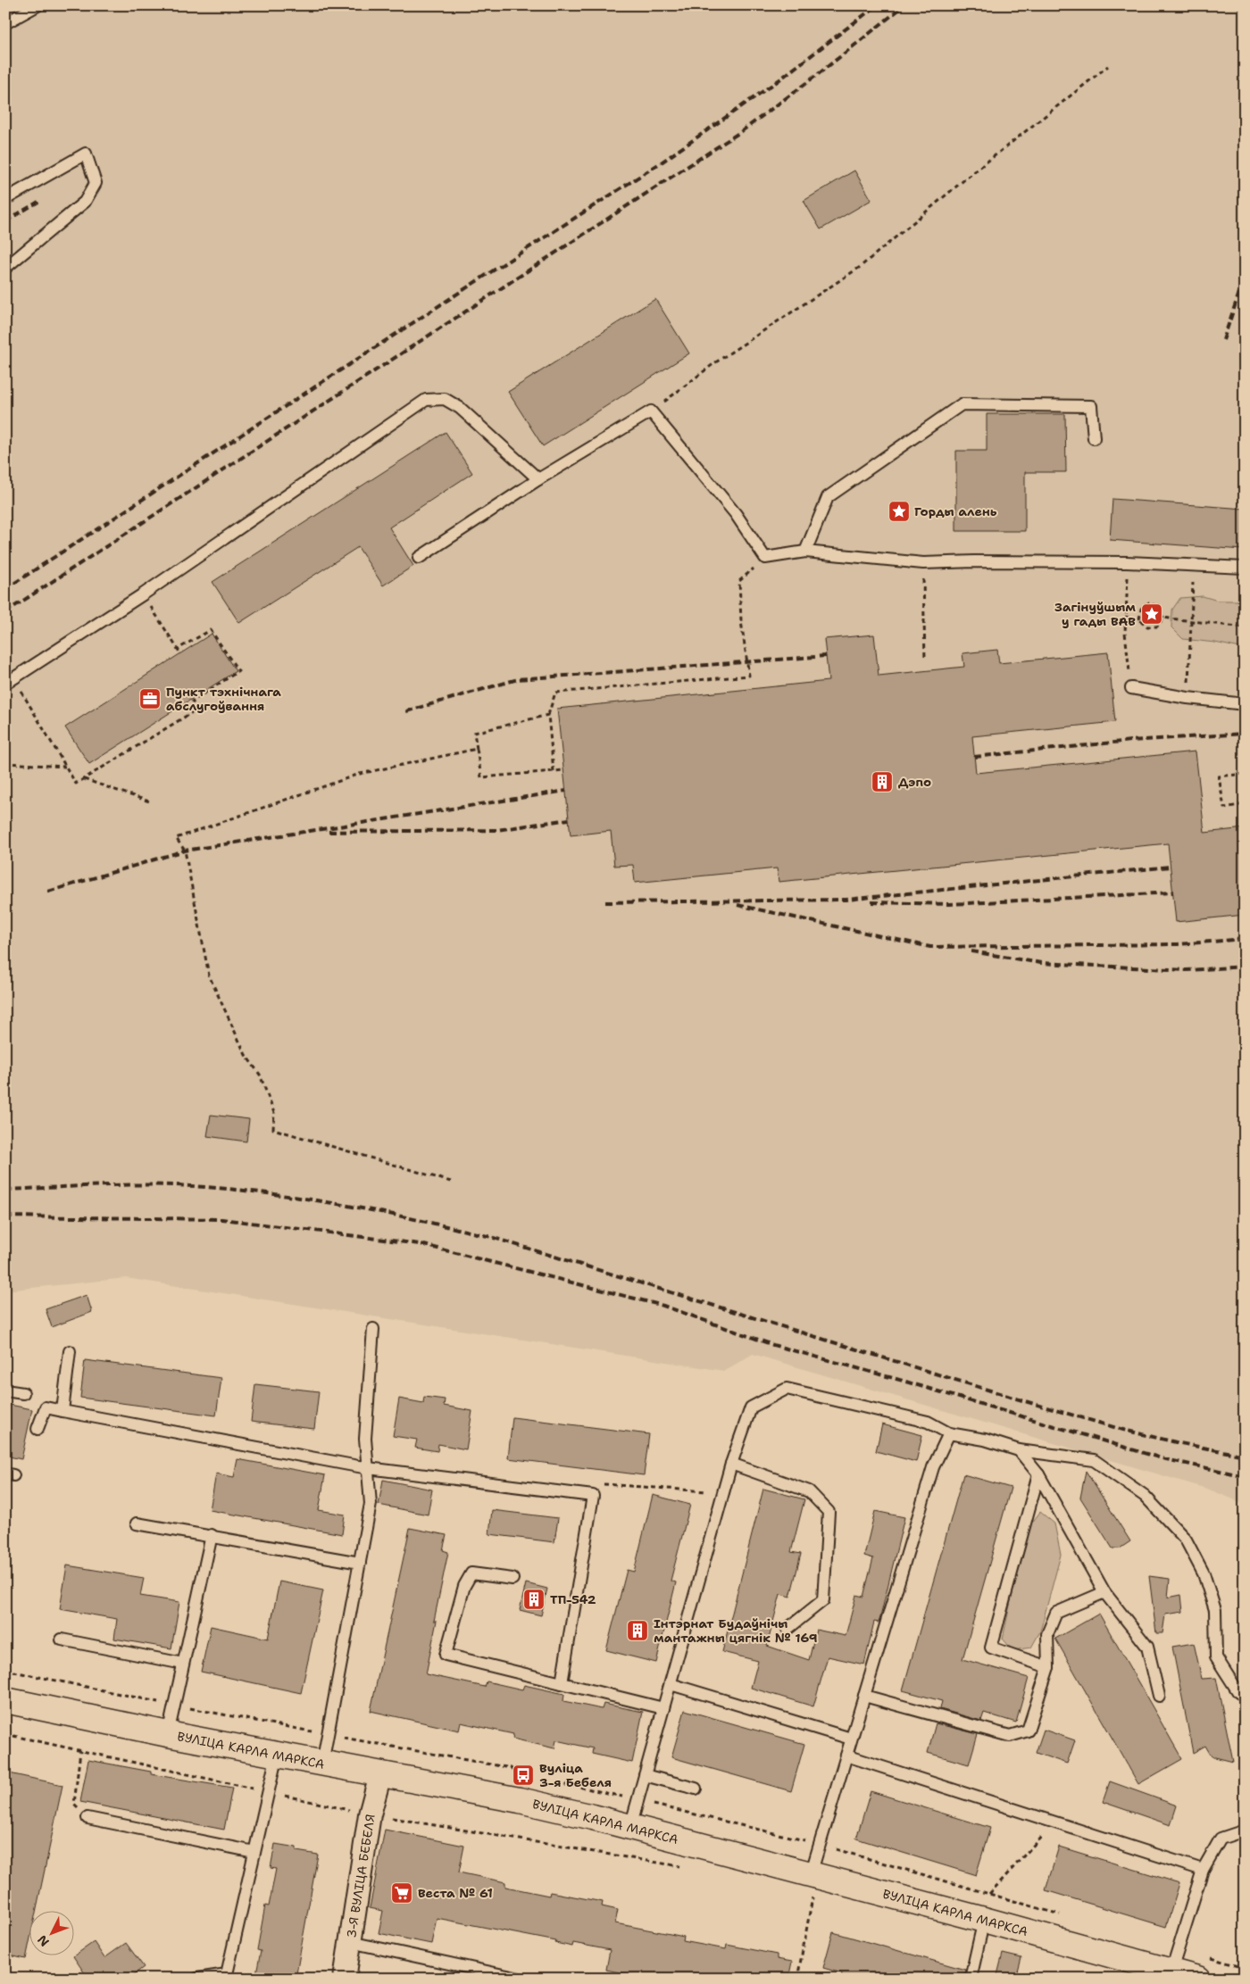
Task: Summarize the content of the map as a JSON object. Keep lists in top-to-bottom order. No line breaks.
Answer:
{"streets":{"main road":["ВУЛІЦА КАРЛА МАРКСА"],"street":["3-Я ВУЛІЦА БЕБЕЛЯ"]},"crossings":[["ВУЛІЦА КАРЛА МАРКСА","3-Я ВУЛІЦА БЕБЕЛЯ"]],"places":{"place":["Горды алень","Загінуўшым у гады ВАВ"],"office":["Пункт тэхнічнага абслугоўвання"],"building":["Дэпо","ТП-542","Інтэрнат Будаўнічы мантажны цягнік № 169"],"bus stop":["Вуліца 3-я Бебеля"],"supermarket":["Веста № 61"]},"north":"bottom left"}
